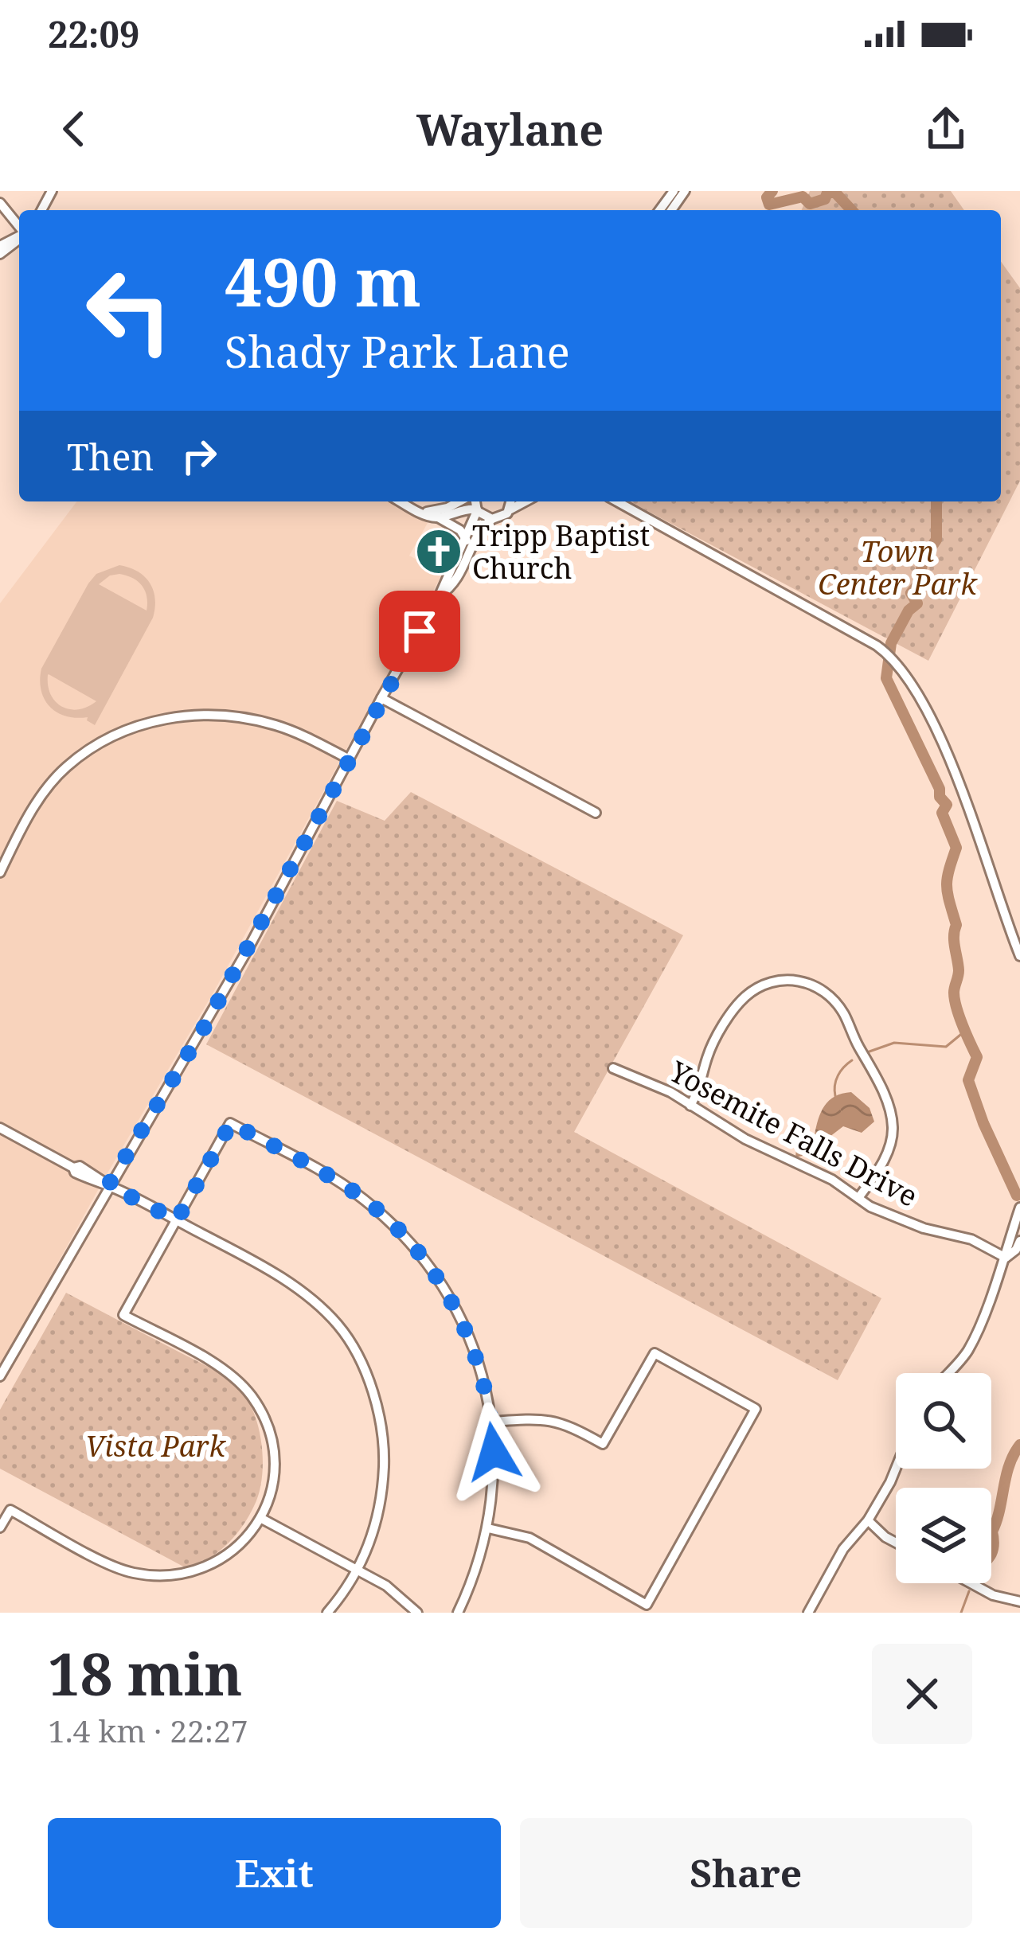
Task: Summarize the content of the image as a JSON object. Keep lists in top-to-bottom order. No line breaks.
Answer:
{"streets":{"street":["Yosemite Falls Drive"]},"parks":["Town Center Park","Vista Park"],"places":{"church":["Tripp Baptist Church"]},"page":{"status":"22:09","header":"Waylane","turn":["490 m","Shady Park Lane"],"then":"Then","heading":["18 min","1.4 km · 22:27"],"buttons":["Exit","Share"]}}
